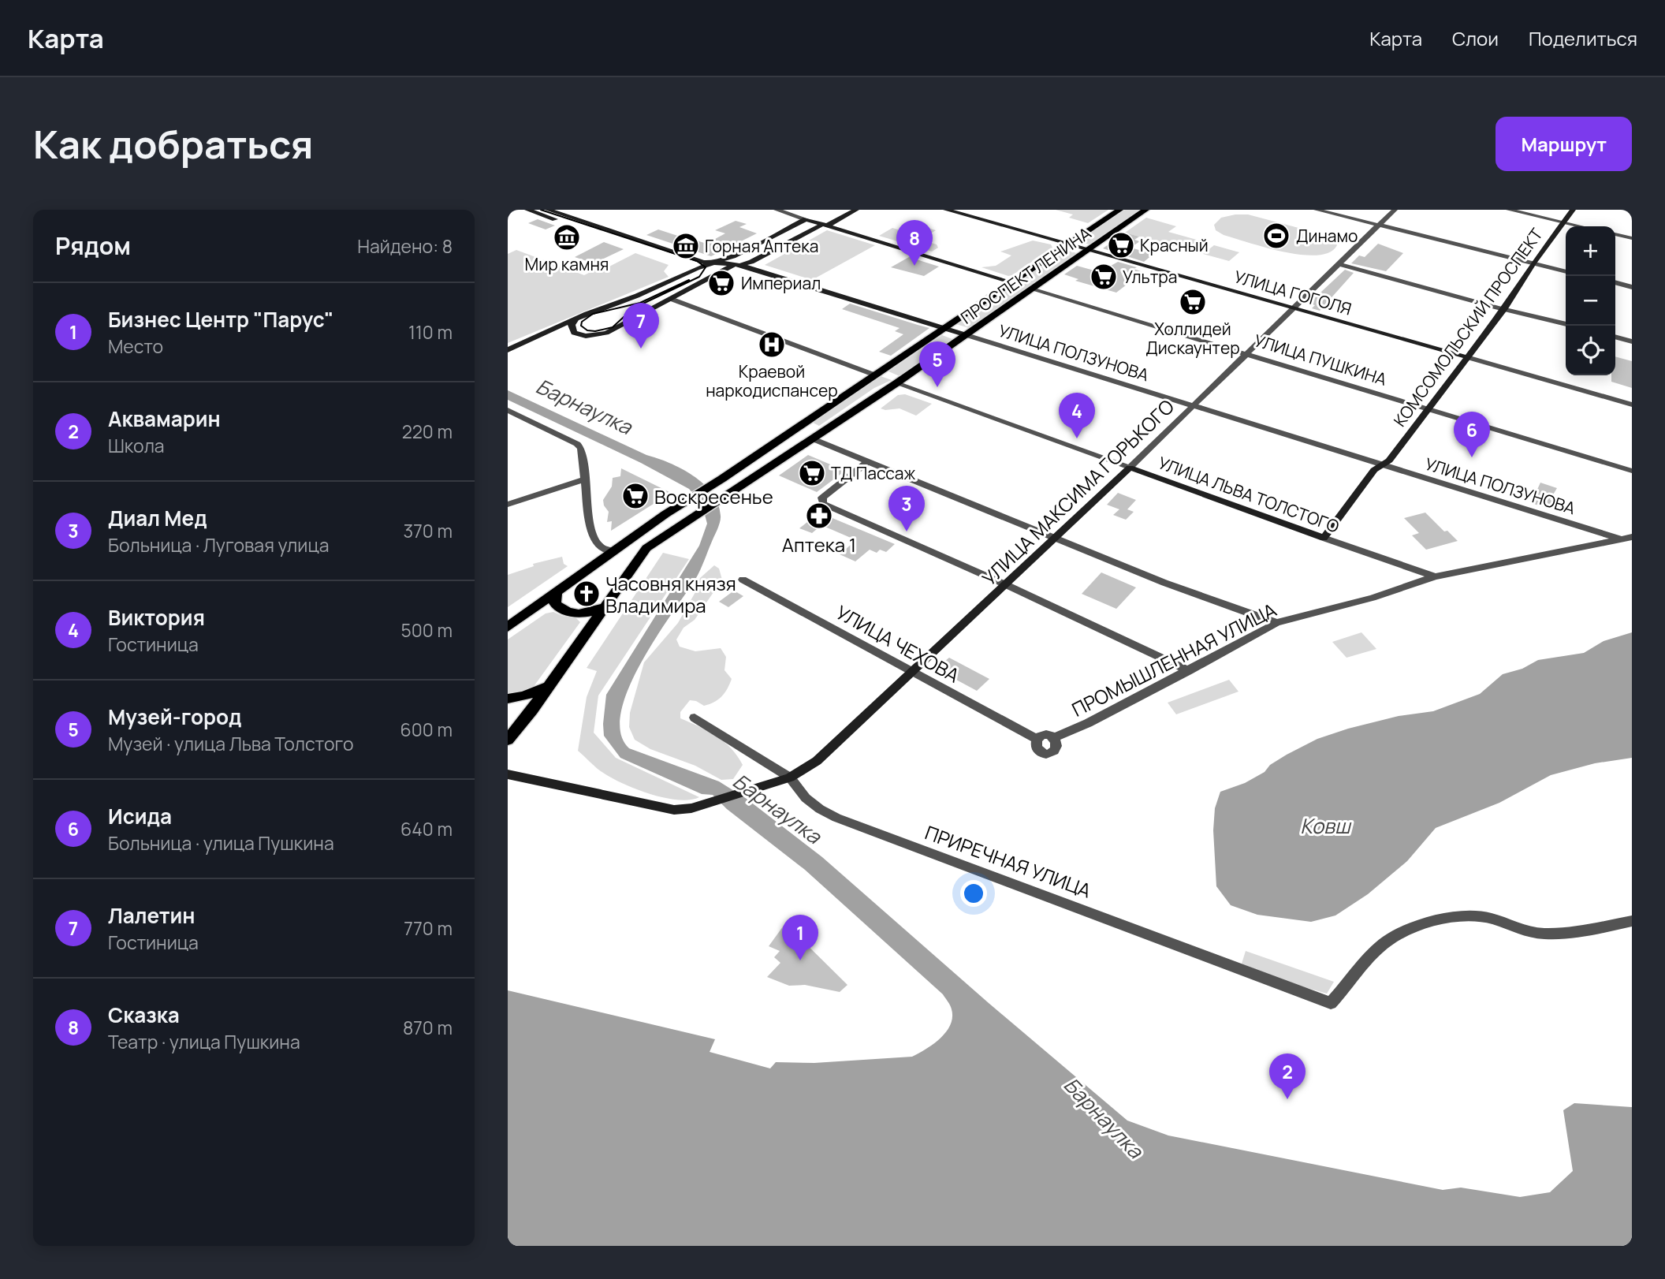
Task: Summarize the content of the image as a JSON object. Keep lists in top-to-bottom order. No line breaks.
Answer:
{"streets":{"main road":["ПРОСПЕКТ ЛЕНИНА"],"street":["УЛИЦА ГОГОЛЯ","КОМСОМОЛЬСКИЙ ПРОСПЕКТ","УЛИЦА ПОЛЗУНОВА","УЛИЦА ПУШКИНА","УЛИЦА МАКСИМА ГОРЬКОГО","УЛИЦА ЛЬВА ТОЛСТОГО","УЛИЦА ЧЕХОВА","ПРОМЫШЛЕННАЯ УЛИЦА","ПРИРЕЧНАЯ УЛИЦА"]},"crossings":[["ПРОСПЕКТ ЛЕНИНА","УЛИЦА ГОГОЛЯ"],["ПРОСПЕКТ ЛЕНИНА","УЛИЦА ПОЛЗУНОВА"],["ПРОСПЕКТ ЛЕНИНА","УЛИЦА ПУШКИНА"],["ПРОСПЕКТ ЛЕНИНА","УЛИЦА ЛЬВА ТОЛСТОГО"],["УЛИЦА ГОГОЛЯ","КОМСОМОЛЬСКИЙ ПРОСПЕКТ"],["УЛИЦА ГОГОЛЯ","УЛИЦА МАКСИМА ГОРЬКОГО"],["КОМСОМОЛЬСКИЙ ПРОСПЕКТ","УЛИЦА ПОЛЗУНОВА"],["КОМСОМОЛЬСКИЙ ПРОСПЕКТ","УЛИЦА ПУШКИНА"],["КОМСОМОЛЬСКИЙ ПРОСПЕКТ","УЛИЦА ЛЬВА ТОЛСТОГО"],["УЛИЦА ПОЛЗУНОВА","УЛИЦА МАКСИМА ГОРЬКОГО"],["УЛИЦА ПОЛЗУНОВА","ПРОМЫШЛЕННАЯ УЛИЦА"],["УЛИЦА ПУШКИНА","УЛИЦА МАКСИМА ГОРЬКОГО"],["УЛИЦА МАКСИМА ГОРЬКОГО","УЛИЦА ЛЬВА ТОЛСТОГО"],["УЛИЦА МАКСИМА ГОРЬКОГО","УЛИЦА ЧЕХОВА"],["УЛИЦА МАКСИМА ГОРЬКОГО","ПРИРЕЧНАЯ УЛИЦА"],["УЛИЦА ЛЬВА ТОЛСТОГО","ПРОМЫШЛЕННАЯ УЛИЦА"],["УЛИЦА ЧЕХОВА","ПРОМЫШЛЕННАЯ УЛИЦА"]],"water":["Барнаулка","Ковш"],"places":{"sports":["Динамо"],"museum":["Мир камня","Горная Аптека"],"supermarket":["Красный","Ультра","Империал","Холлидей Дискаунтер","ТД Пассаж","Воскресенье"],"hospital":["Краевой наркодиспансер"],"pharmacy":["Аптека 1"],"church":["Часовня князя Владимира"]},"page":{"header":"Карта","nav":["Карта","Слои","Поделиться"],"buttons":"Маршрут","title":"Как добраться","heading":["Рядом","Найдено: 8"],"pins":["8","7","5","4","6","3","1","2"],"map_buttons":["+","−"],"list":[{"mark":"1","name":"Бизнес Центр \"Парус\"","note":"Место","value":"110 m"},{"mark":"2","name":"Аквамарин","note":"Школа","value":"220 m"},{"mark":"3","name":"Диал Мед","note":"Больница · Луговая улица","value":"370 m"},{"mark":"4","name":"Виктория","note":"Гостиница","value":"500 m"},{"mark":"5","name":"Музей-город","note":"Музей · улица Льва Толстого","value":"600 m"},{"mark":"6","name":"Исида","note":"Больница · улица Пушкина","value":"640 m"},{"mark":"7","name":"Лалетин","note":"Гостиница","value":"770 m"},{"mark":"8","name":"Сказка","note":"Театр · улица Пушкина","value":"870 m"}]}}
